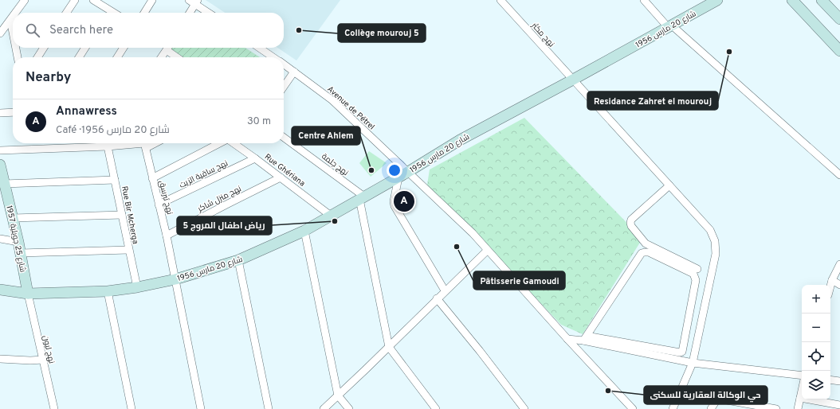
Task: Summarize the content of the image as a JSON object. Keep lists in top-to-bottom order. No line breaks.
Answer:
{"streets":{"street":["شارع 20 مارس 1956","نهج مكثر","Avenue de Pétrel","نهج جلمة","Rue Ghériana","نهج ساقية الزيت","نهج تبرسق","نهج منزل شاكر","Rue Bir Mcherga","شارع 25 جويلية 1957","نهج ليون"]},"crossings":[["شارع 20 مارس 1956","نهج مكثر"],["شارع 20 مارس 1956","Avenue de Pétrel"],["شارع 20 مارس 1956","نهج جلمة"],["شارع 20 مارس 1956","Rue Ghériana"],["شارع 20 مارس 1956","نهج تبرسق"],["شارع 20 مارس 1956","Rue Bir Mcherga"],["شارع 20 مارس 1956","شارع 25 جويلية 1957"],["شارع 20 مارس 1956","نهج ليون"],["Rue Ghériana","نهج ساقية الزيت"],["Rue Ghériana","نهج منزل شاكر"],["نهج ساقية الزيت","نهج تبرسق"],["نهج تبرسق","نهج منزل شاكر"],["شارع 25 جويلية 1957","نهج ليون"]],"places":["Collège mourouj 5","Residance Zahret el mourouj","Centre Ahlem","رياض اطفال المروج 5","Pâtisserie Gamoudi","حي الوكالة العقارية للسكنى"],"page":{"search":"Search here","heading":"Nearby","list":[{"mark":"A","name":"Annawress","note":"Café · شارع 20 مارس 1956","value":"30 m"}],"pins":"A","map_buttons":["+","−"]}}
